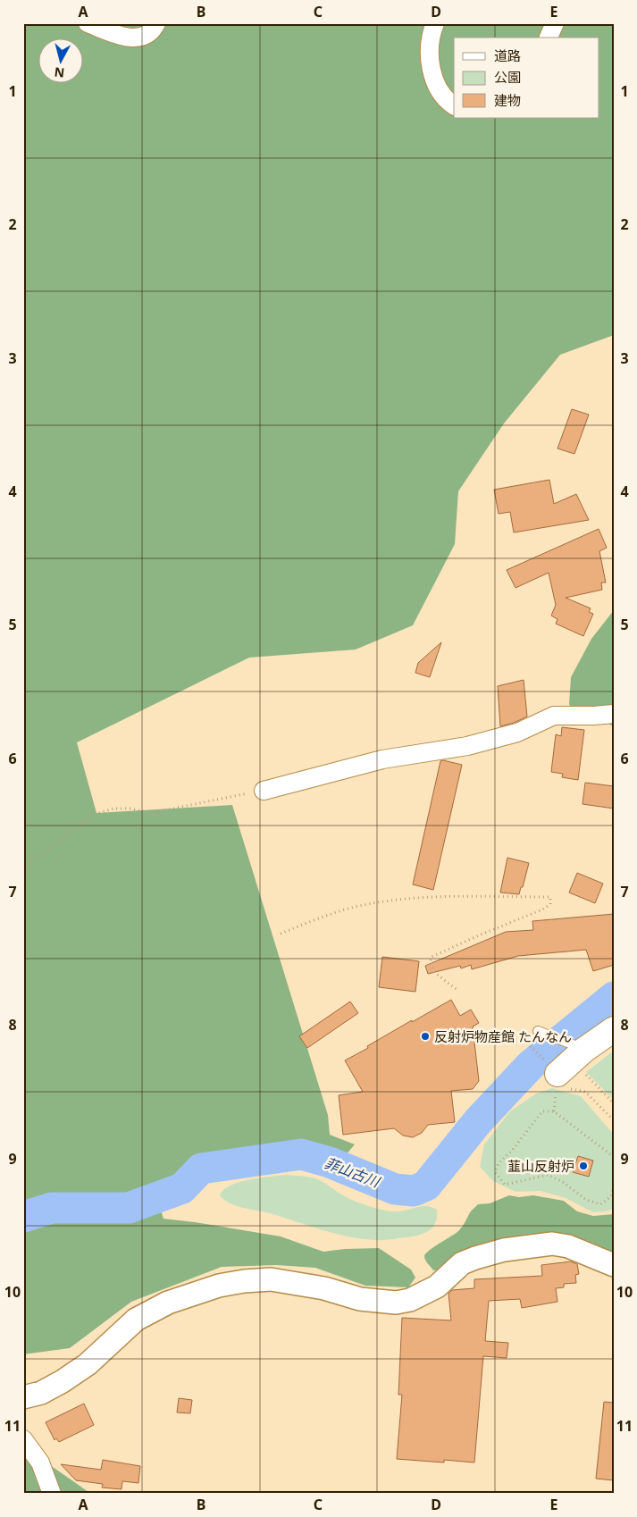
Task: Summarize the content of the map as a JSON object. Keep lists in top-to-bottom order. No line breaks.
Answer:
{"water":["菲山古川"],"places":["反射炉物産館 たんなん","韮山反射炉"],"legend":["道路","公園","建物"],"north":"bottom","grid":{"columns":["A","B","C","D","E"],"rows":["1","2","3","4","5","6","7","8","9","10","11"]}}
